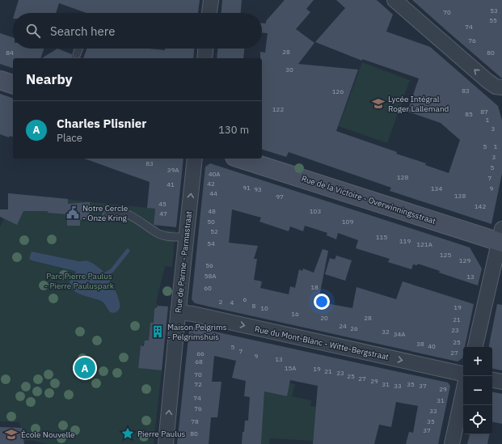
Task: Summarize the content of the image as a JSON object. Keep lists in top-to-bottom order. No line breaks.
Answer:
{"streets":{"street":["Rue de la Victoire - Overwinningsstraat","Rue de Parme - Parmastraat","Rue du Mont-Blanc - Witte-Bergstraat"]},"crossings":[["Rue de Parme - Parmastraat","Rue du Mont-Blanc - Witte-Bergstraat"]],"one_way":["Rue de Parme - Parmastraat","Rue du Mont-Blanc - Witte-Bergstraat"],"parks":["Parc Pierre Paulus - Pierre Pauluspark"],"places":{"school or university":["Lycée Intégral Roger Lallemand","École Nouvelle"],"public building":["Notre Cercle - Onze Kring"],"building":["Maison Pelgrims - Pelgrimshuis"],"place":["Pierre Paulus"]},"house_numbers":["53","70","55","74","76","28","84","80","30","83","126","122","87","85","1","3","5","1","3","83","5","39A","40A","128","7","42","41","91","134","9","93","44","138","97","45","142","48","103","47","50","109","52","115","119","54","121A","125","129","56","58A","13","18","60","6","2","4","8","19","10","16","20","28","21","24","26","23","32","34A","25","38","40","5","7","27","66","9","13","68","15A","19","21","23","70","25","27","29","72","31","35","33","37","29","74","31","76","33","78","35","37","80"],"page":{"search":"Search here","heading":"Nearby","list":[{"mark":"A","name":"Charles Plisnier","note":"Place","value":"130 m"}],"map_buttons":["+","−"],"pins":"A"}}
